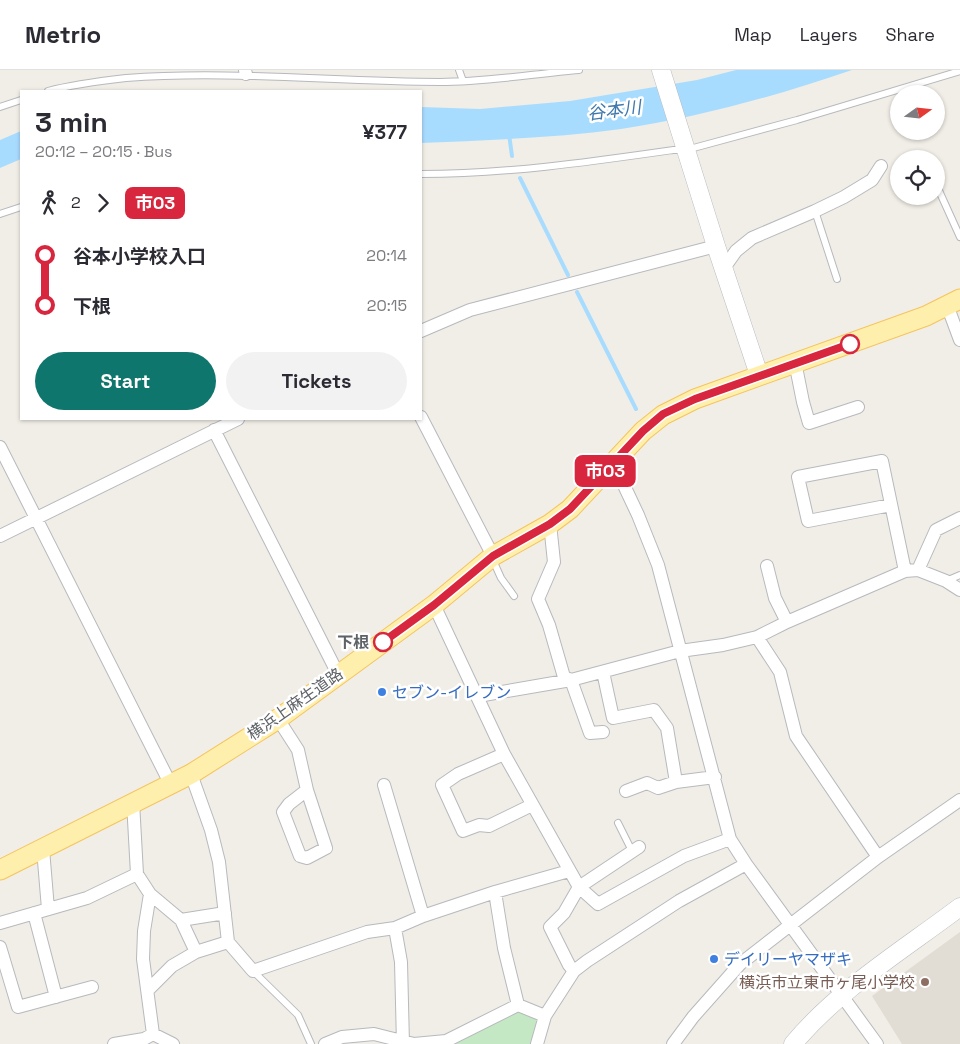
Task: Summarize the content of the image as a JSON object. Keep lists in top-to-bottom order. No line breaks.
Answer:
{"streets":{"main road":["横浜上麻生道路"]},"water":["谷本川"],"places":["下根","セブン-イレブン","デイリーヤマザキ","横浜市立東市ヶ尾小学校"],"lines":["bus line 市03"],"north":"right","page":{"header":"Metrio","nav":["Map","Layers","Share"],"on_map":"市03","heading":["3 min","20:12 – 20:15 · Bus","¥377"],"legs":["2","市03"],"list":[{"name":"谷本小学校入口","value":"20:14"},{"name":"下根","value":"20:15"}],"buttons":["Start","Tickets"]}}
